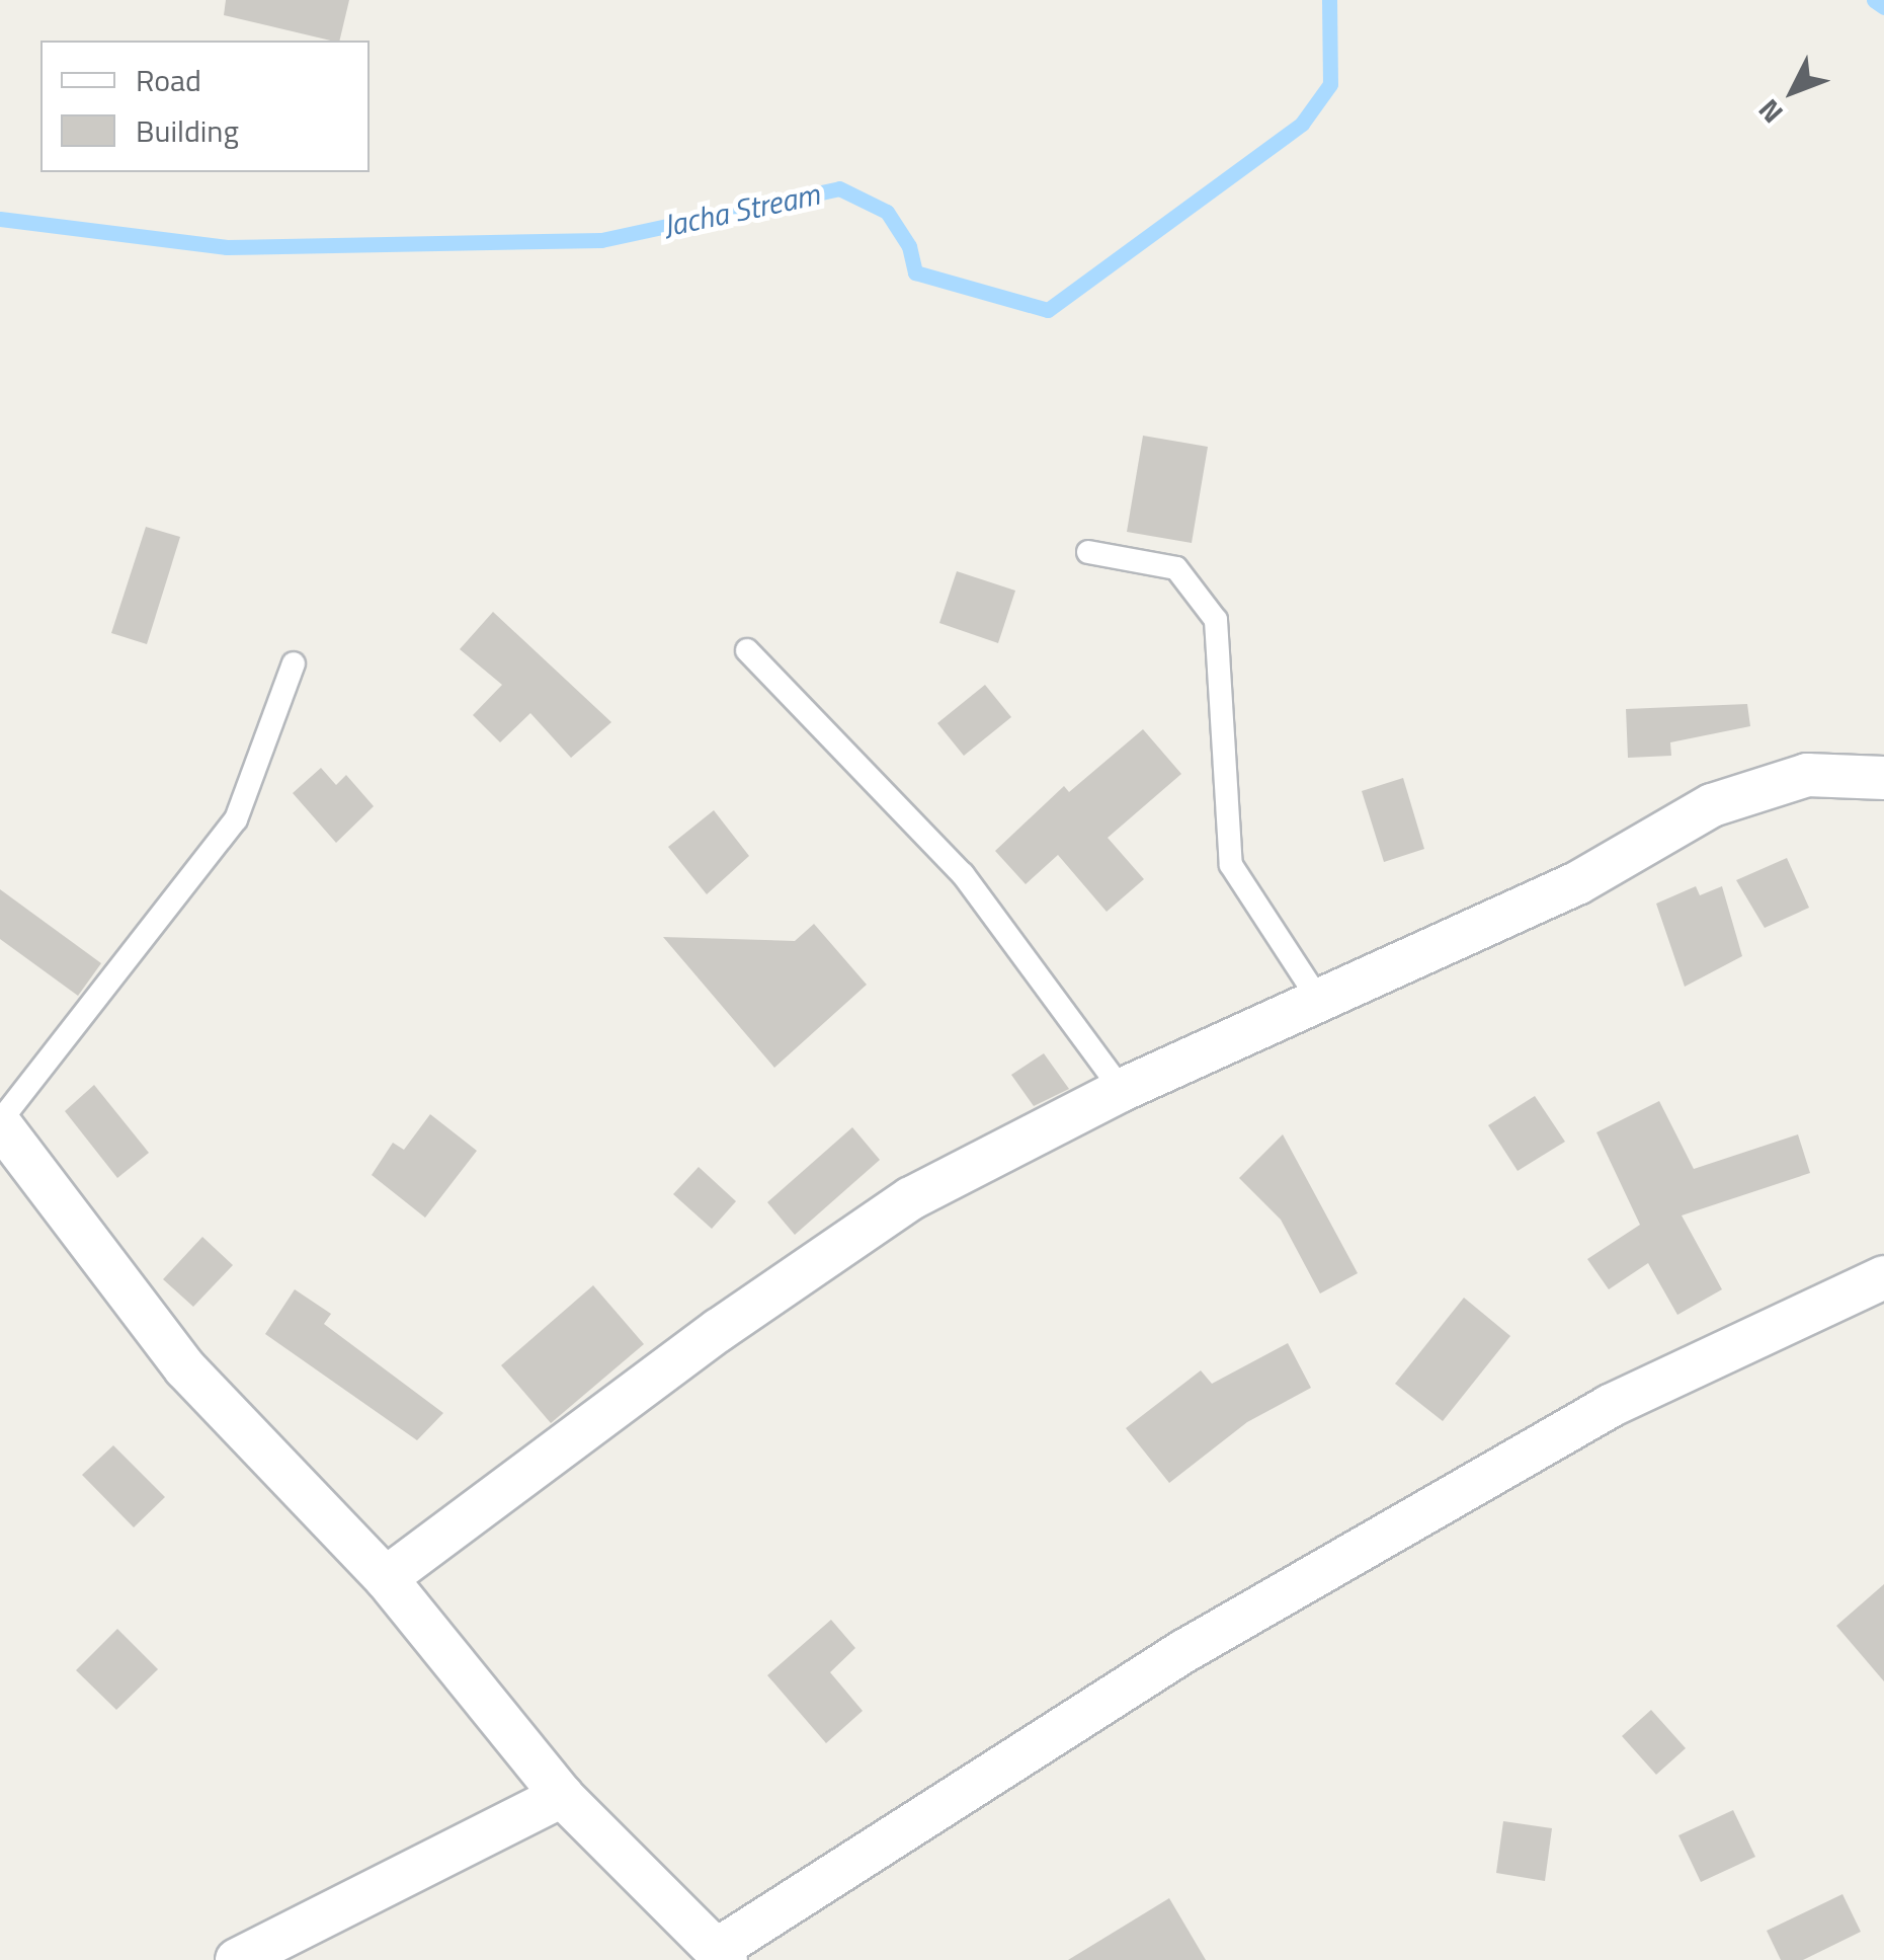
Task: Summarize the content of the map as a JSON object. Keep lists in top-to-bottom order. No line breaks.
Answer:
{"water":["Jacha Stream"],"legend":["Road","Building"],"north":"bottom left"}
